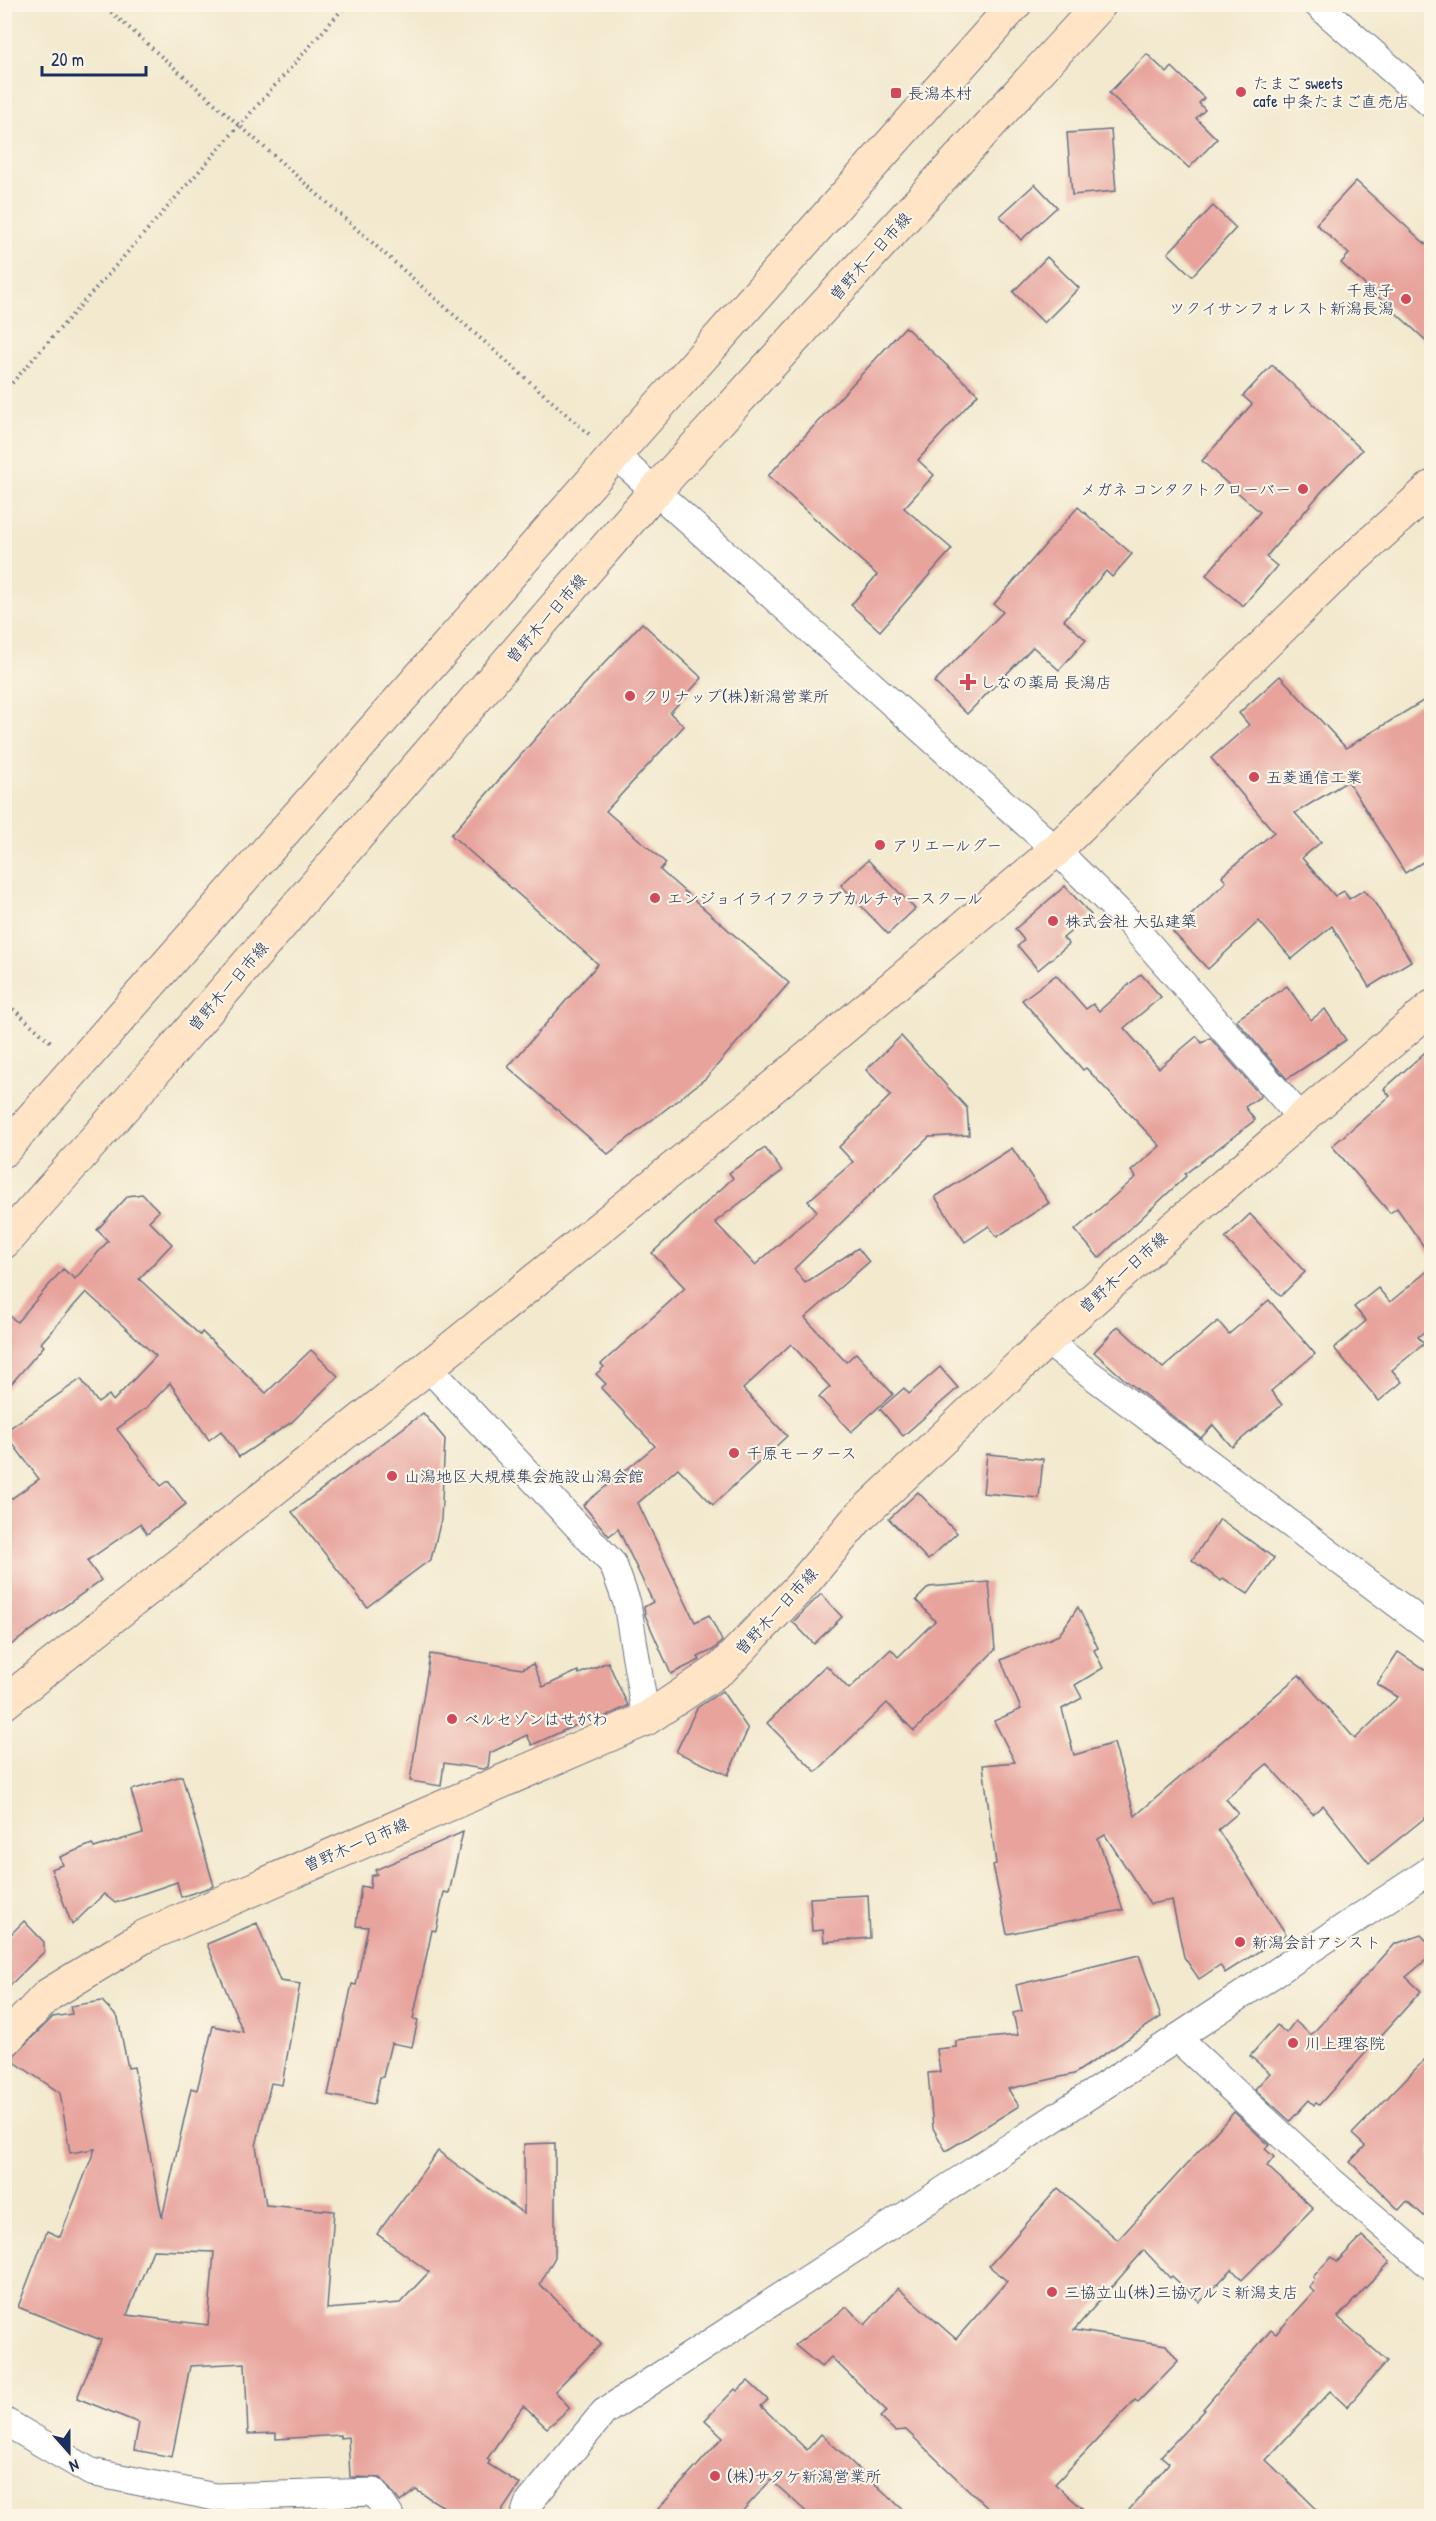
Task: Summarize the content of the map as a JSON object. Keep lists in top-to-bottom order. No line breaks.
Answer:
{"streets":{"main road":["曽野木一日市線"]},"places":{"other":["たまご sweets cafe 中条たまご直売店","千恵子 ツクイサンフォレスト新潟長潟","メガネ コンタクトクローバー","クリナップ(株)新潟営業所","五菱通信工業","アリエールグー","エンジョイライフクラブカルチャースクール","株式会社 大弘建築","千原モータース","山潟地区大規模集会施設山潟会館","ベルセゾンはせがわ","新潟会計アシスト","川上理容院","三協立山(株)三協アルミ新潟支店","(株)サタケ新潟営業所"],"transit":["長潟本村"],"health":["しなの薬局 長潟店"]},"scale_bar":"20 m","north":"bottom"}
